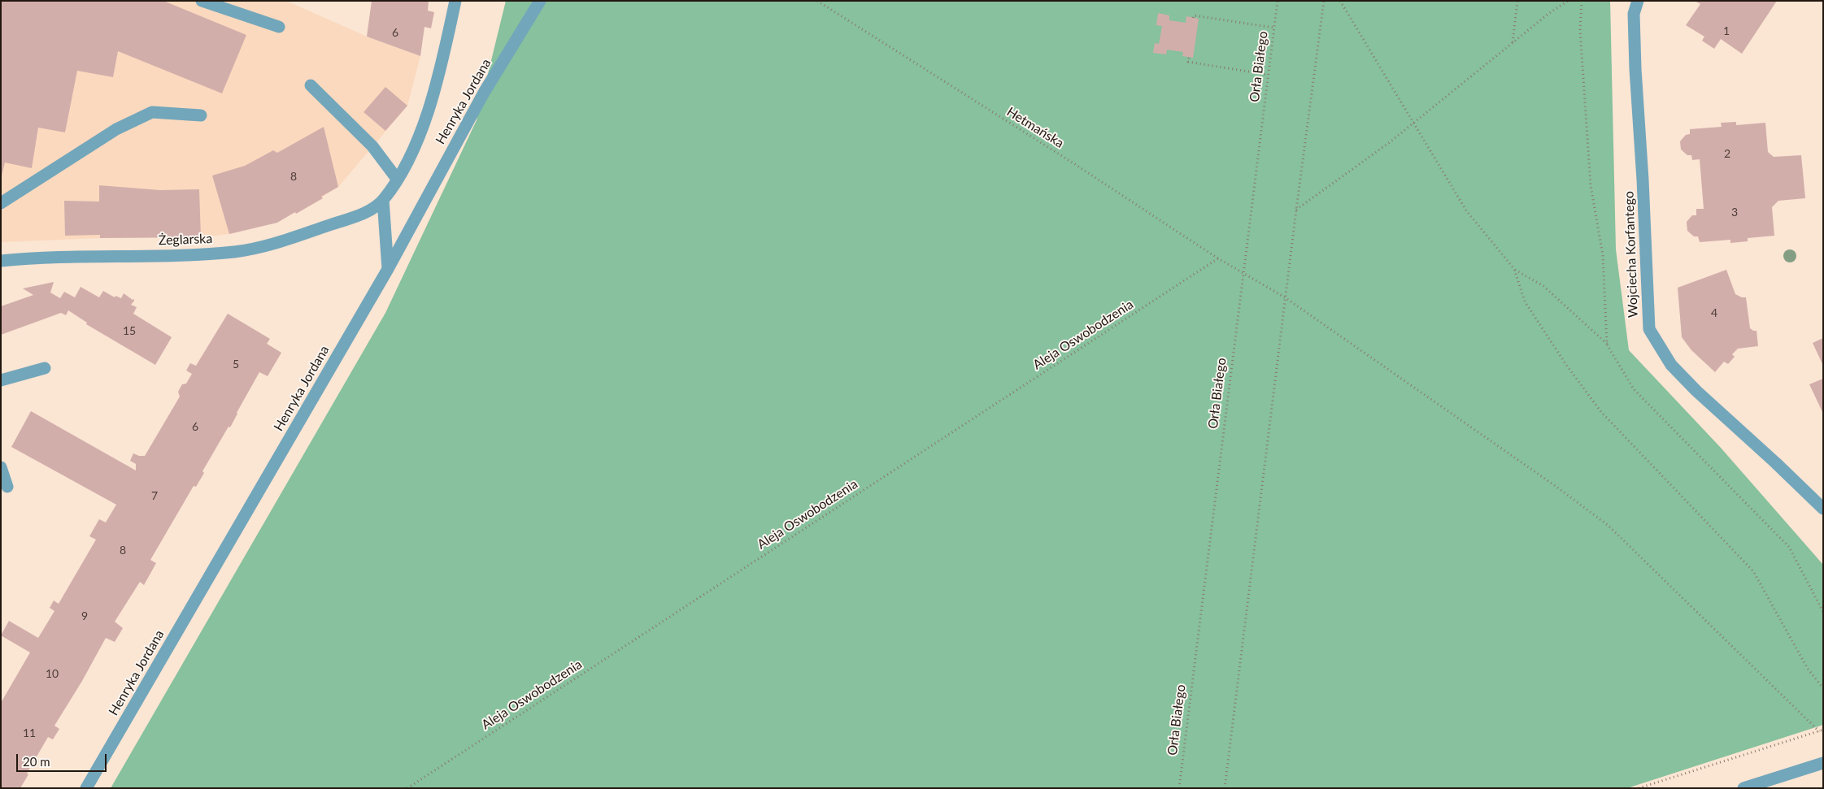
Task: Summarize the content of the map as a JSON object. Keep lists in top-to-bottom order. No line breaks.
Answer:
{"streets":{"street":["Henryka Jordana","Żeglarska","Wojciecha Korfantego"],"path":["Orła Białego","Hetmańska","Aleja Oswobodzenia"]},"crossings":[["Orła Białego","Hetmańska"],["Hetmańska","Aleja Oswobodzenia"]],"house_numbers":["1","6","2","8","3","4","15","5","6","7","8","9","10","11"],"scale_bar":"20 m"}
